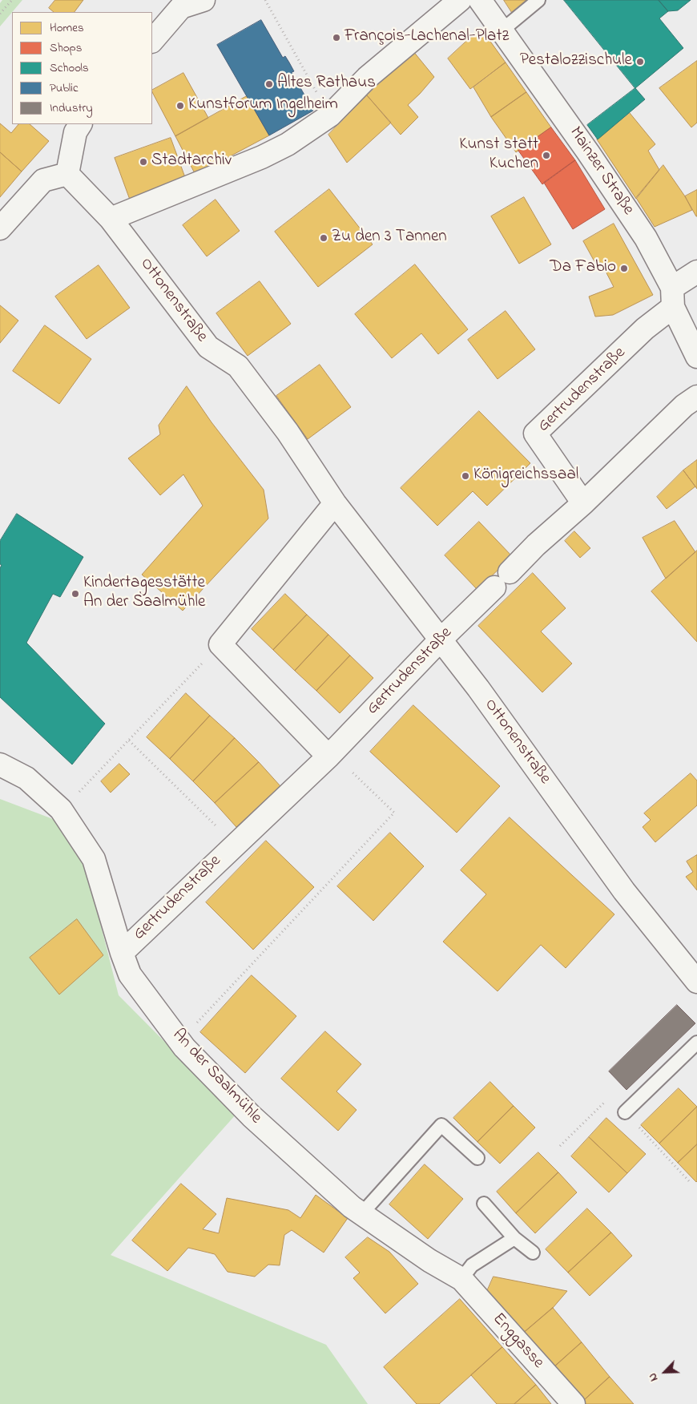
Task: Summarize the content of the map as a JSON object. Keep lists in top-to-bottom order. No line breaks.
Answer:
{"streets":{"street":["Mainzer Straße","Ottonenstraße","Gertrudenstraße","An der Saalmühle","Enggasse"]},"crossings":[["Mainzer Straße","Gertrudenstraße"],["Ottonenstraße","Gertrudenstraße"],["Gertrudenstraße","An der Saalmühle"],["An der Saalmühle","Enggasse"]],"places":["François-Lachenal-Platz","Pestalozzischule","Altes Rathaus","Kunstforum Ingelheim","Kunst statt Kuchen","Stadtarchiv","Zu den 3 Tannen","Da Fabio","Königreichssaal","Kindertagesstätte An der Saalmühle"],"legend":["Homes","Shops","Schools","Public","Industry"],"north":"bottom left"}
